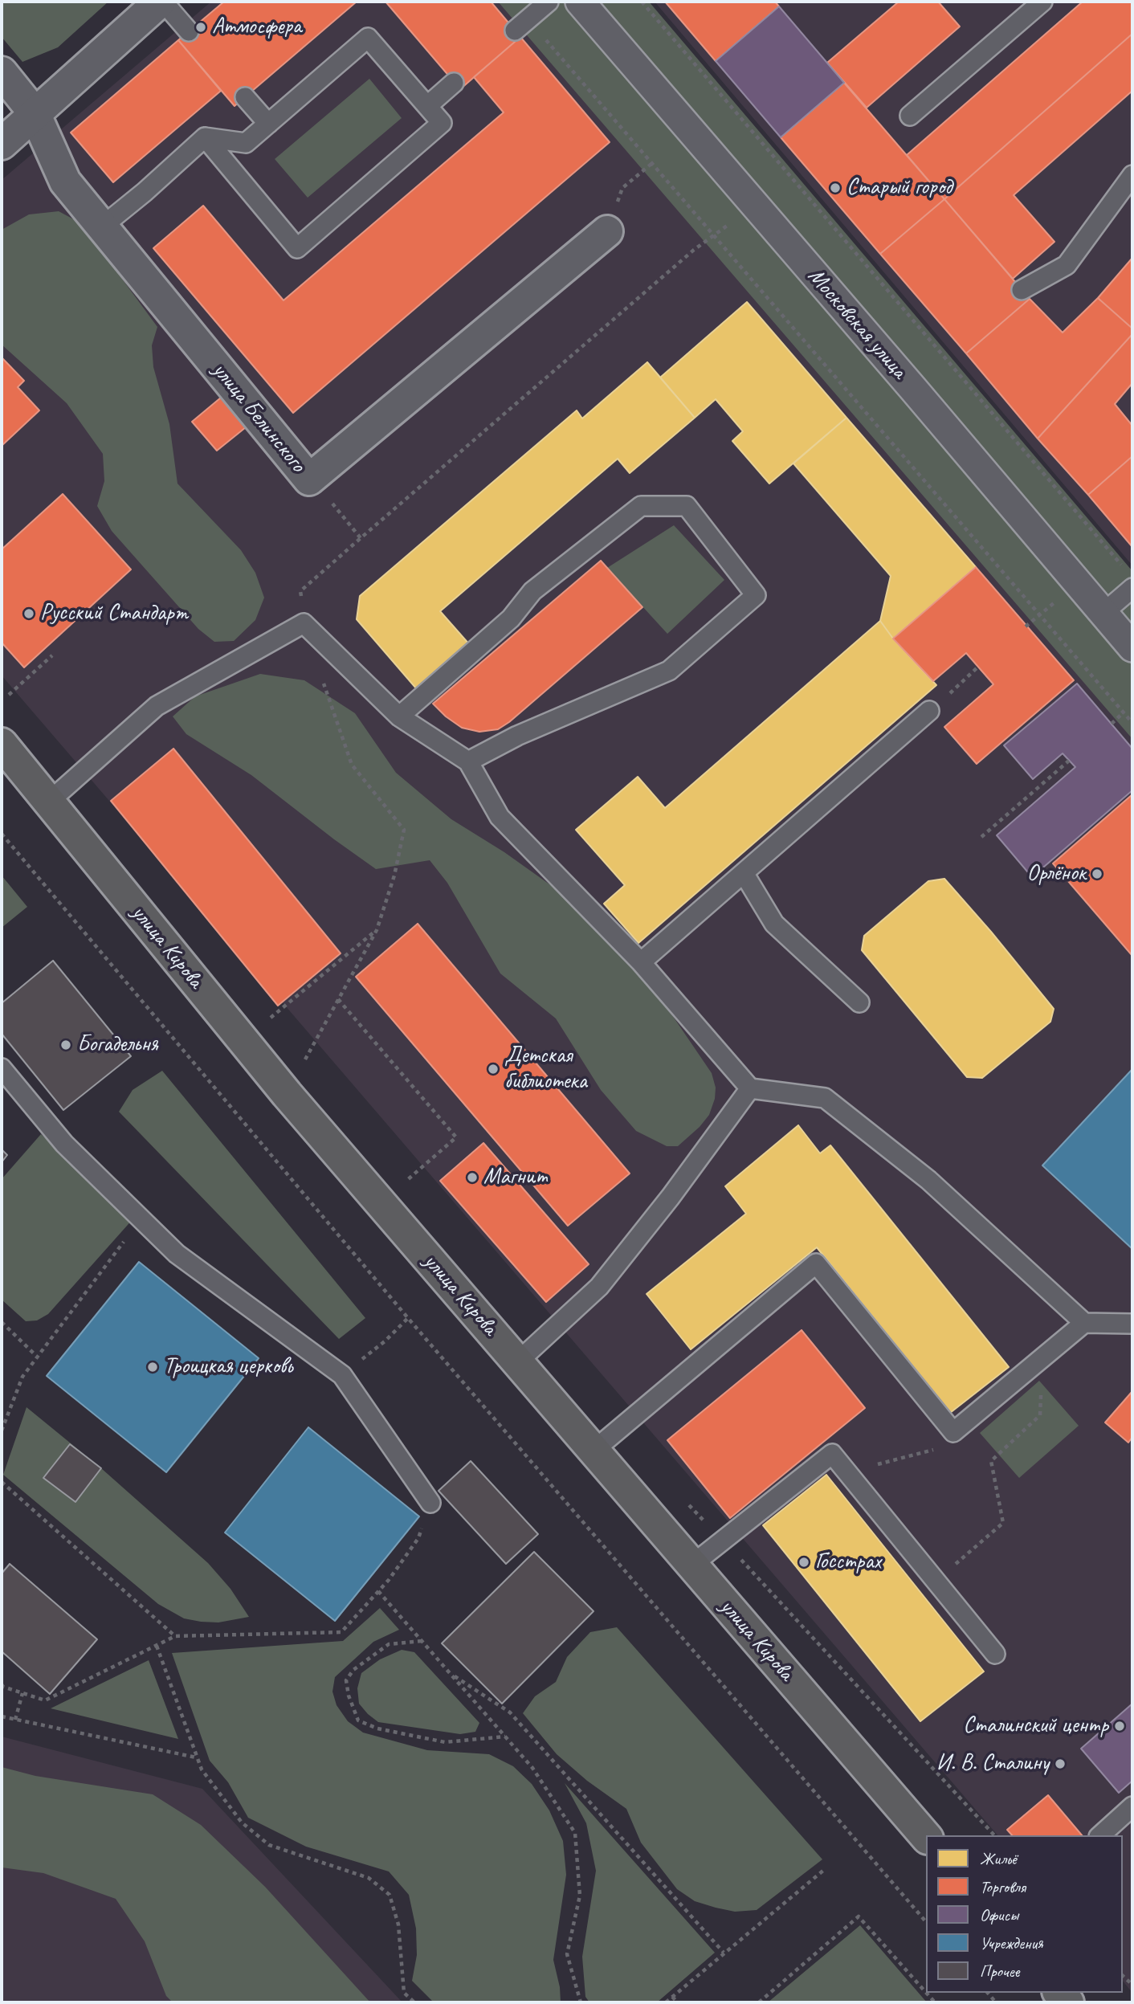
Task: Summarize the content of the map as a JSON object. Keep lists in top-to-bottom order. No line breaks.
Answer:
{"streets":{"main road":["улица Кирова"],"street":["Московская улица","улица Белинского"]},"places":["Атмосфера","Старый город","Русский Стандарт","Орлёнок","Богадельня","Детская библиотека","Магнит","Троицкая церковь","Госстрах","Сталинский центр","И. В. Сталину"],"legend":["Жильё","Торговля","Офисы","Учреждения","Прочее"]}
